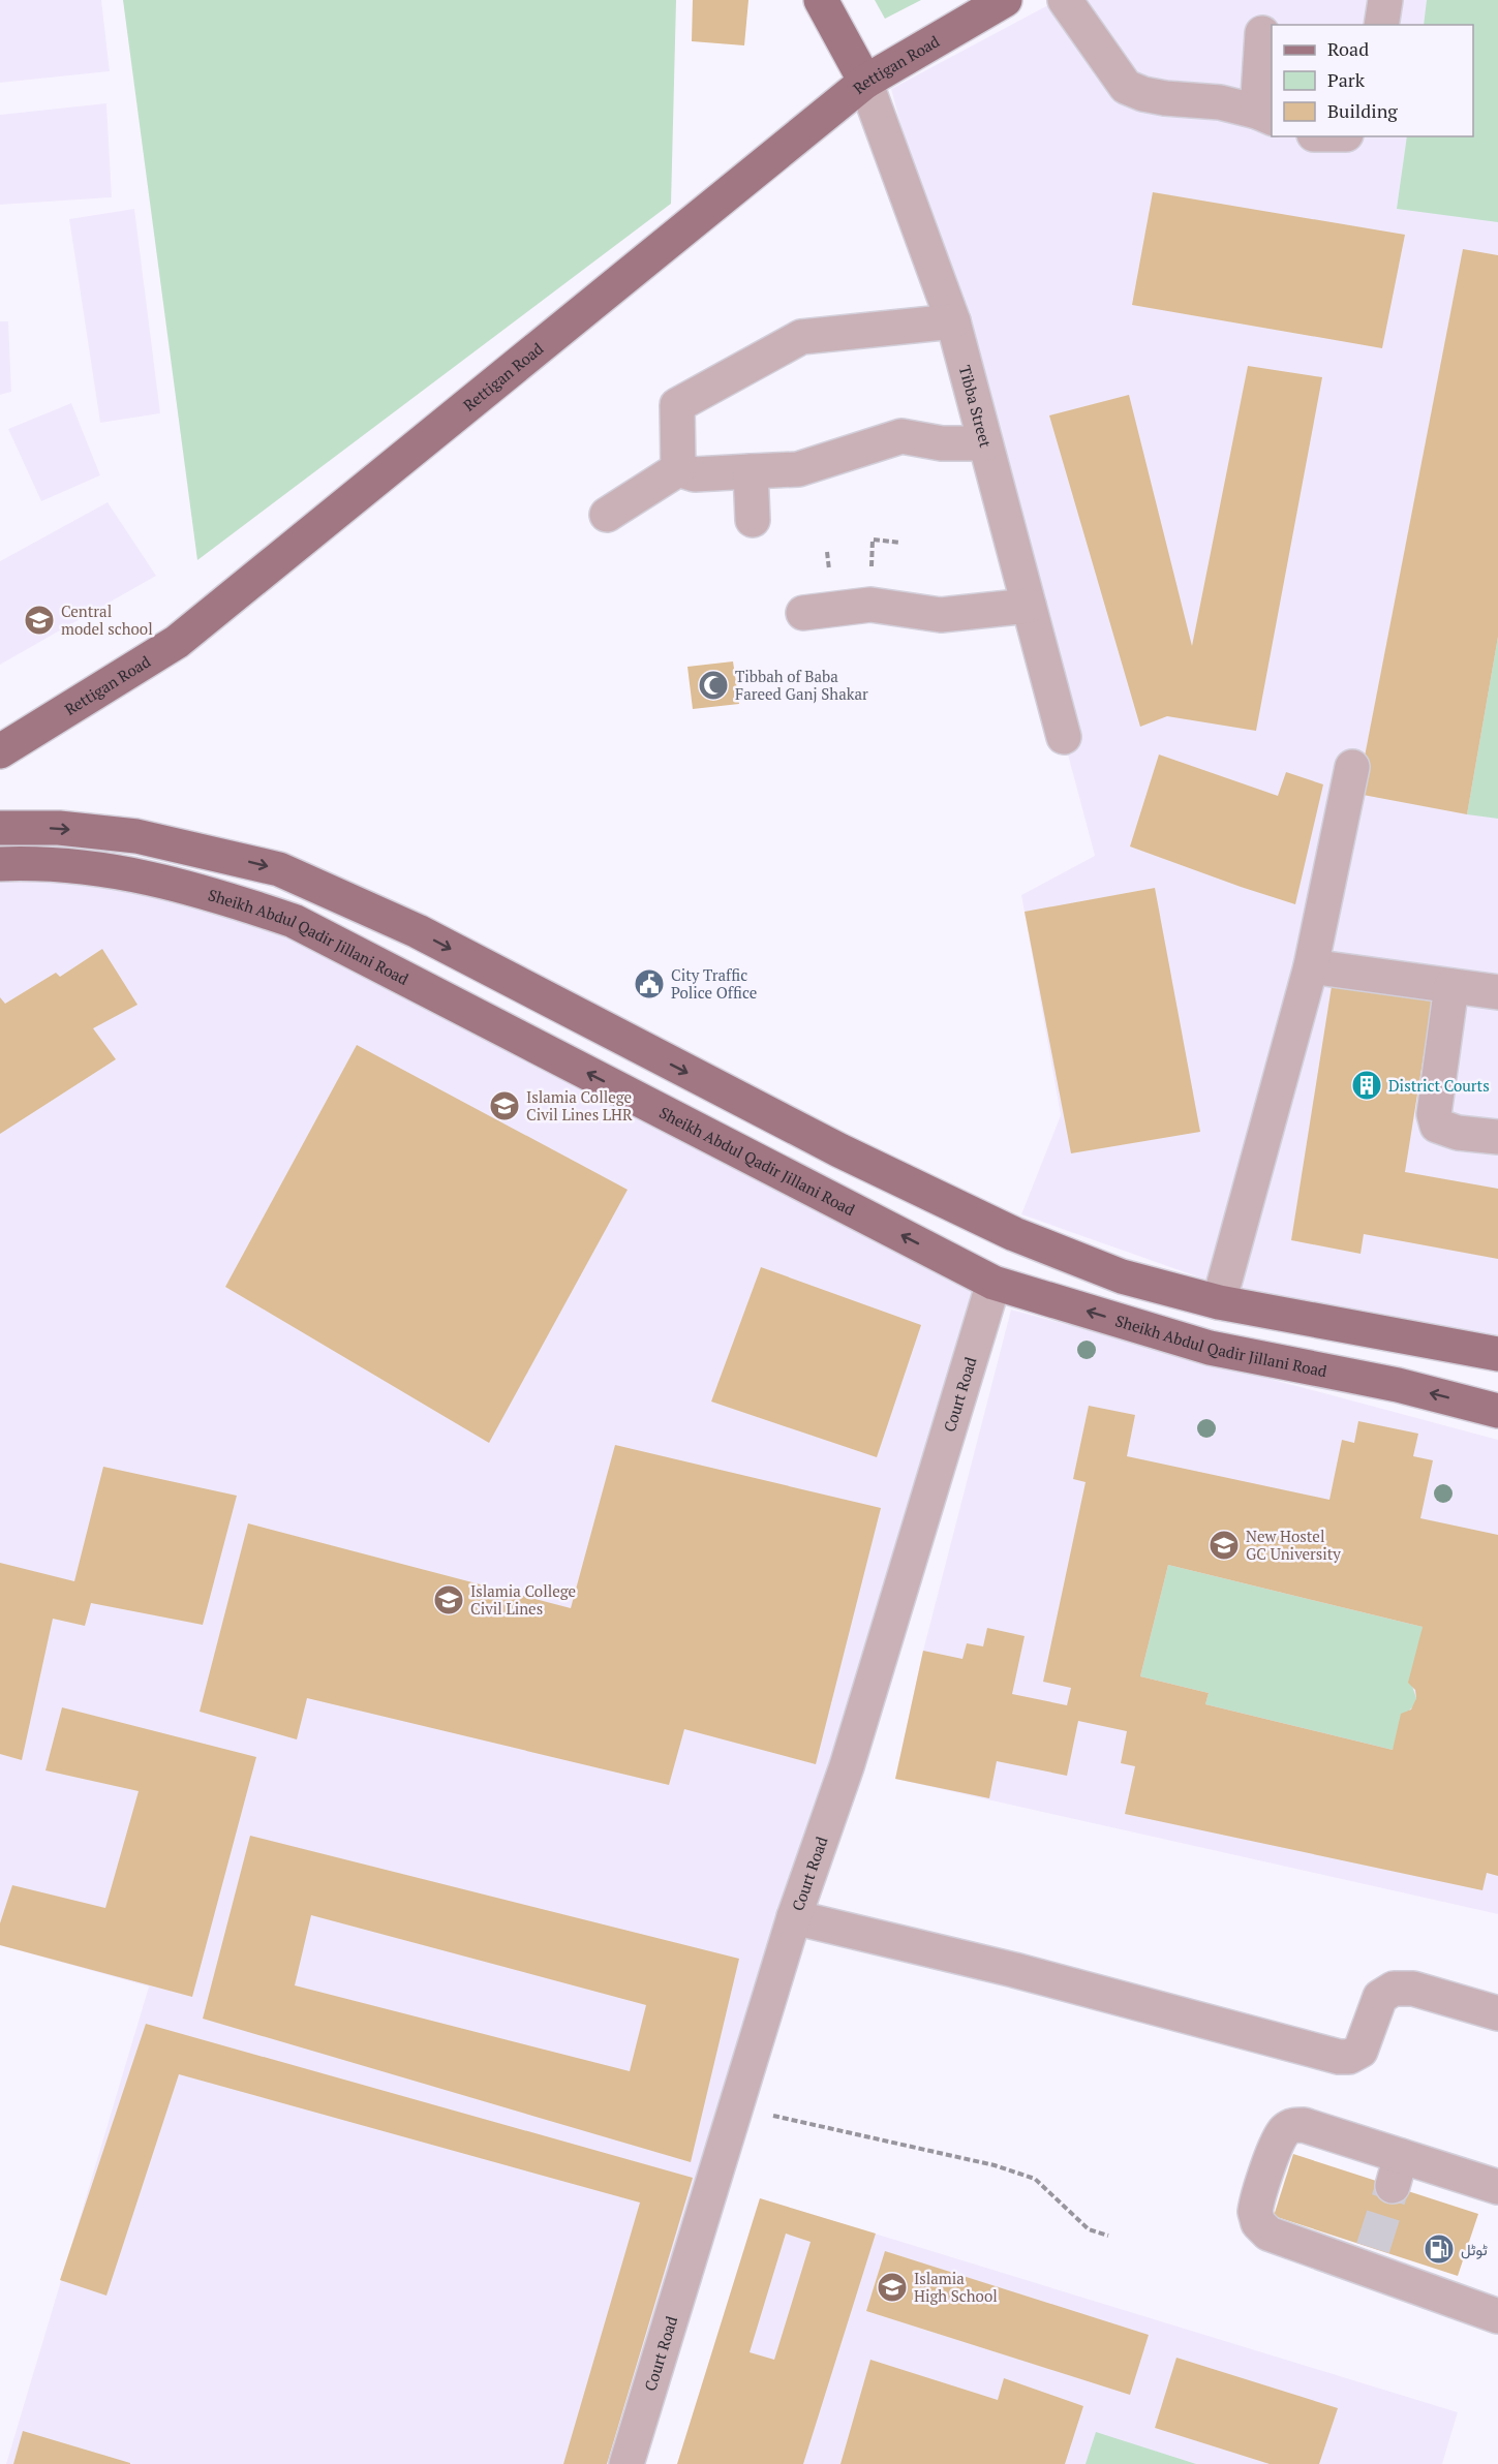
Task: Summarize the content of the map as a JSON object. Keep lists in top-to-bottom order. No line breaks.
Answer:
{"streets":{"main road":["Rettigan Road","Sheikh Abdul Qadir Jillani Road"],"street":["Tibba Street","Court Road"]},"crossings":[["Rettigan Road","Tibba Street"],["Sheikh Abdul Qadir Jillani Road","Court Road"]],"places":{"school or university":["Central model school","Islamia College Civil Lines LHR","New Hostel GC University","Islamia College Civil Lines","Islamia High School"],"mosque":["Tibbah of Baba Fareed Ganj Shakar"],"public building":["City Traffic Police Office"],"building":["District Courts"],"fuel station":["ٹوٹل"]},"legend":["Road","Park","Building"]}
